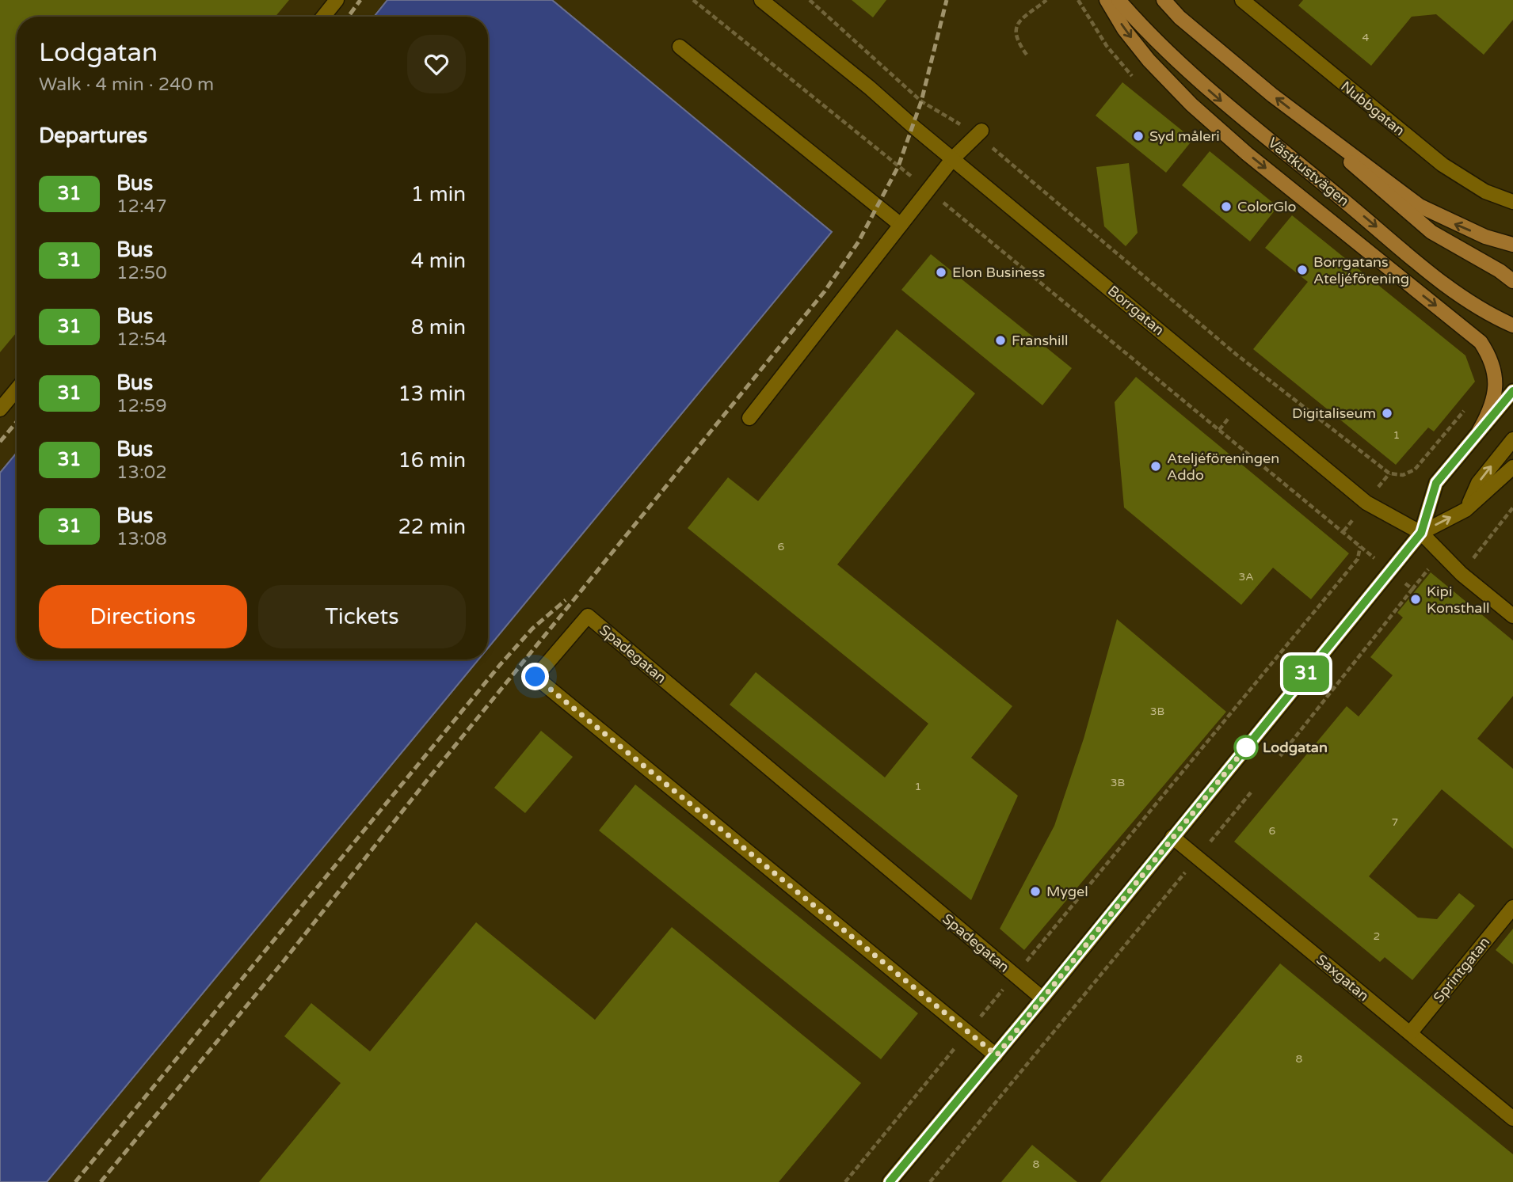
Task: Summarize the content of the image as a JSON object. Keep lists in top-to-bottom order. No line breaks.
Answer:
{"streets":{"main road":["Västkustvägen"],"street":["Nubbgatan","Borrgatan","Spadegatan","Sprintgatan","Saxgatan"]},"crossings":[["Sprintgatan","Saxgatan"]],"places":["Syd måleri","ColorGlo","Borrgatans Ateljéförening","Elon Business","Franshill","Digitaliseum","Ateljéföreningen Addo","Kipi Konsthall","Lodgatan","Mygel"],"lines":["bus line 31"],"house_numbers":["4","1","6","3A","3B","3B","1","7","6","2","8","8"],"page":{"on_map":"31","heading":[["Lodgatan","Walk · 4 min · 240 m"],"Departures"],"list":[{"mark":"31","name":"Bus","note":"12:47","value":"1 min"},{"mark":"31","name":"Bus","note":"12:50","value":"4 min"},{"mark":"31","name":"Bus","note":"12:54","value":"8 min"},{"mark":"31","name":"Bus","note":"12:59","value":"13 min"},{"mark":"31","name":"Bus","note":"13:02","value":"16 min"},{"mark":"31","name":"Bus","note":"13:08","value":"22 min"}],"buttons":["Directions","Tickets"]}}
